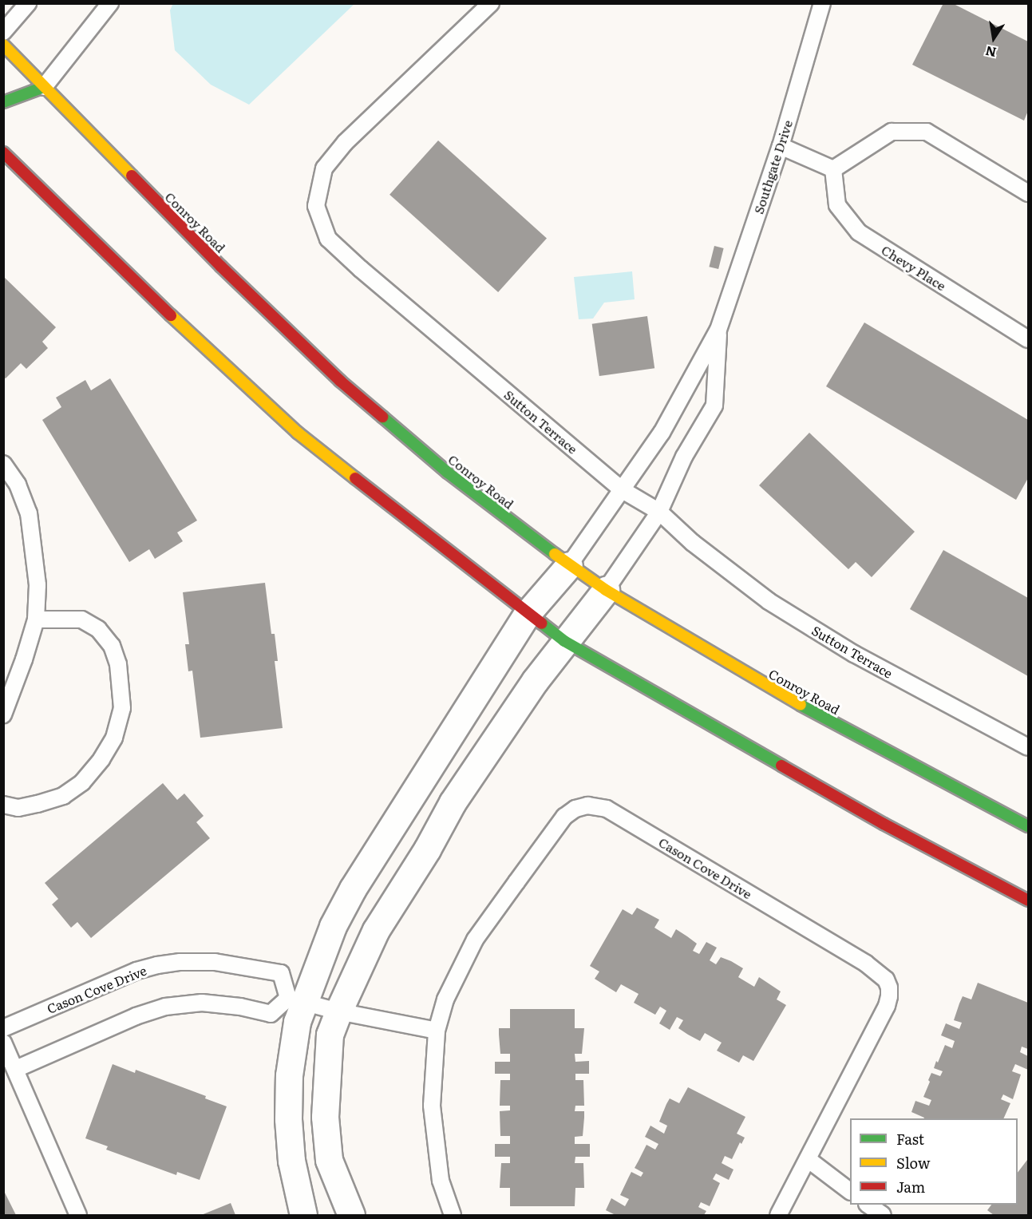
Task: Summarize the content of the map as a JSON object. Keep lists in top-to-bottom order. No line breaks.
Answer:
{"streets":{"main road":["Conroy Road"],"lane":["Southgate Drive","Chevy Place","Sutton Terrace","Cason Cove Drive"]},"crossings":[["Southgate Drive","Conroy Road"],["Southgate Drive","Sutton Terrace"]],"legend":["Fast","Slow","Jam"],"north":"bottom"}
